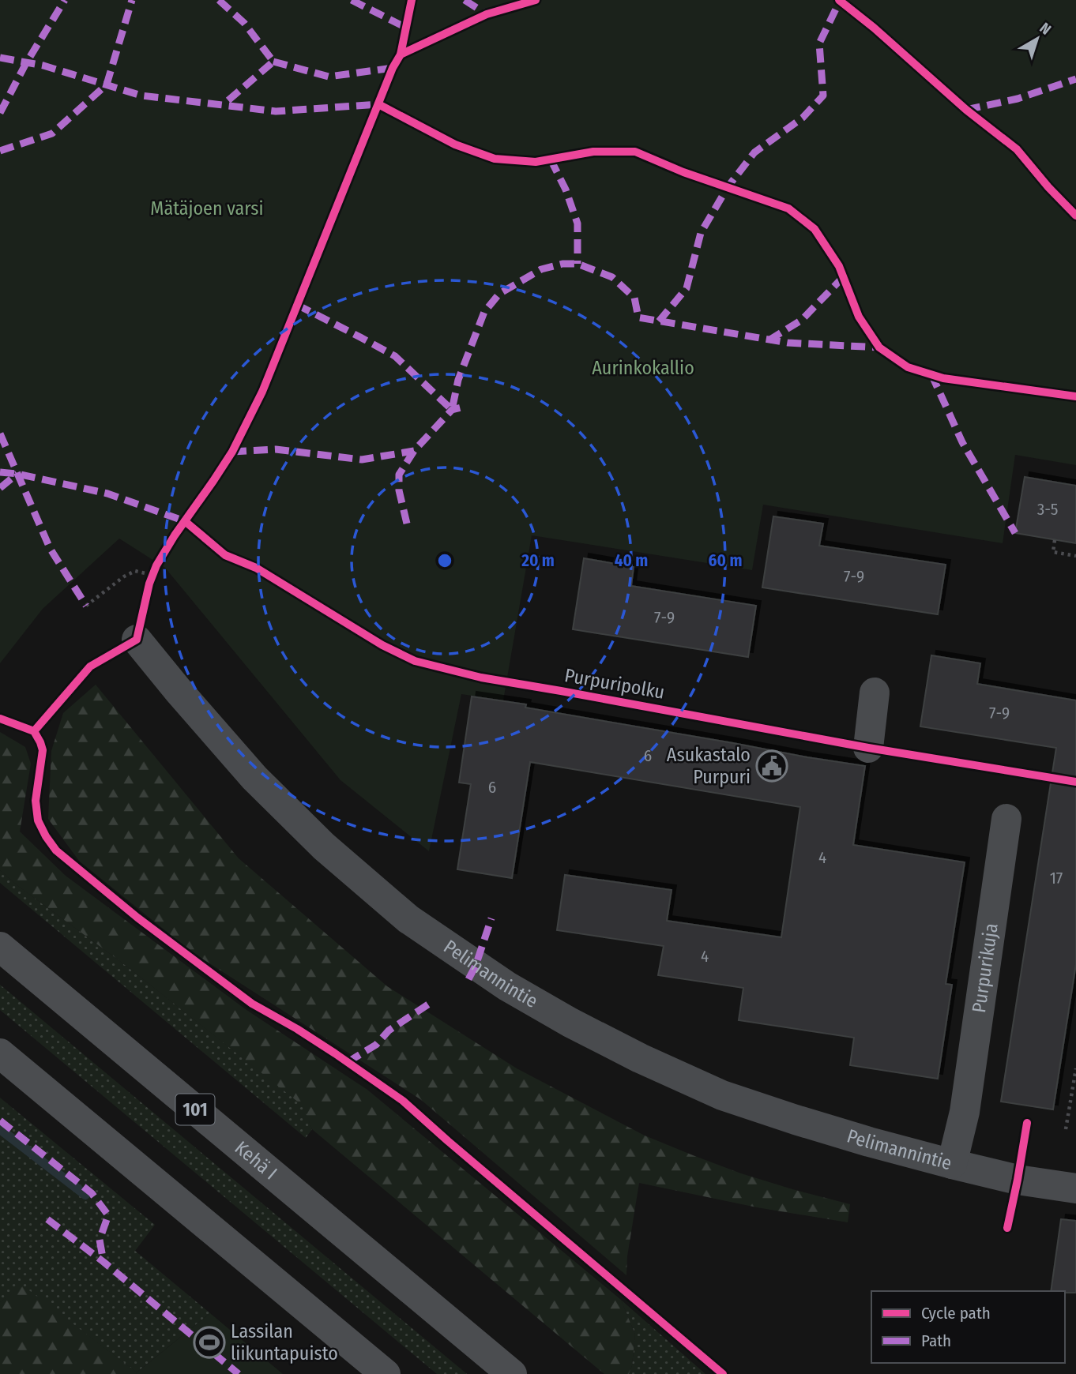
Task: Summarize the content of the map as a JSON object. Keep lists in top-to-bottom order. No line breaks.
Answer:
{"streets":{"highway":["101","Kehä I"],"street":["Purpurikuja","Pelimannintie"],"cycle path":["Purpuripolku"]},"crossings":[["Purpurikuja","Pelimannintie"]],"parks":["Mätäjoen varsi","Aurinkokallio"],"places":{"public building":["Asukastalo Purpuri"],"sports":["Lassilan liikuntapuisto"]},"house_numbers":["3-5","7-9","7-9","7-9","6","6","4","17","4"],"legend":["Cycle path","Path"],"north":"top right","rings":["20 m","40 m","60 m"]}
